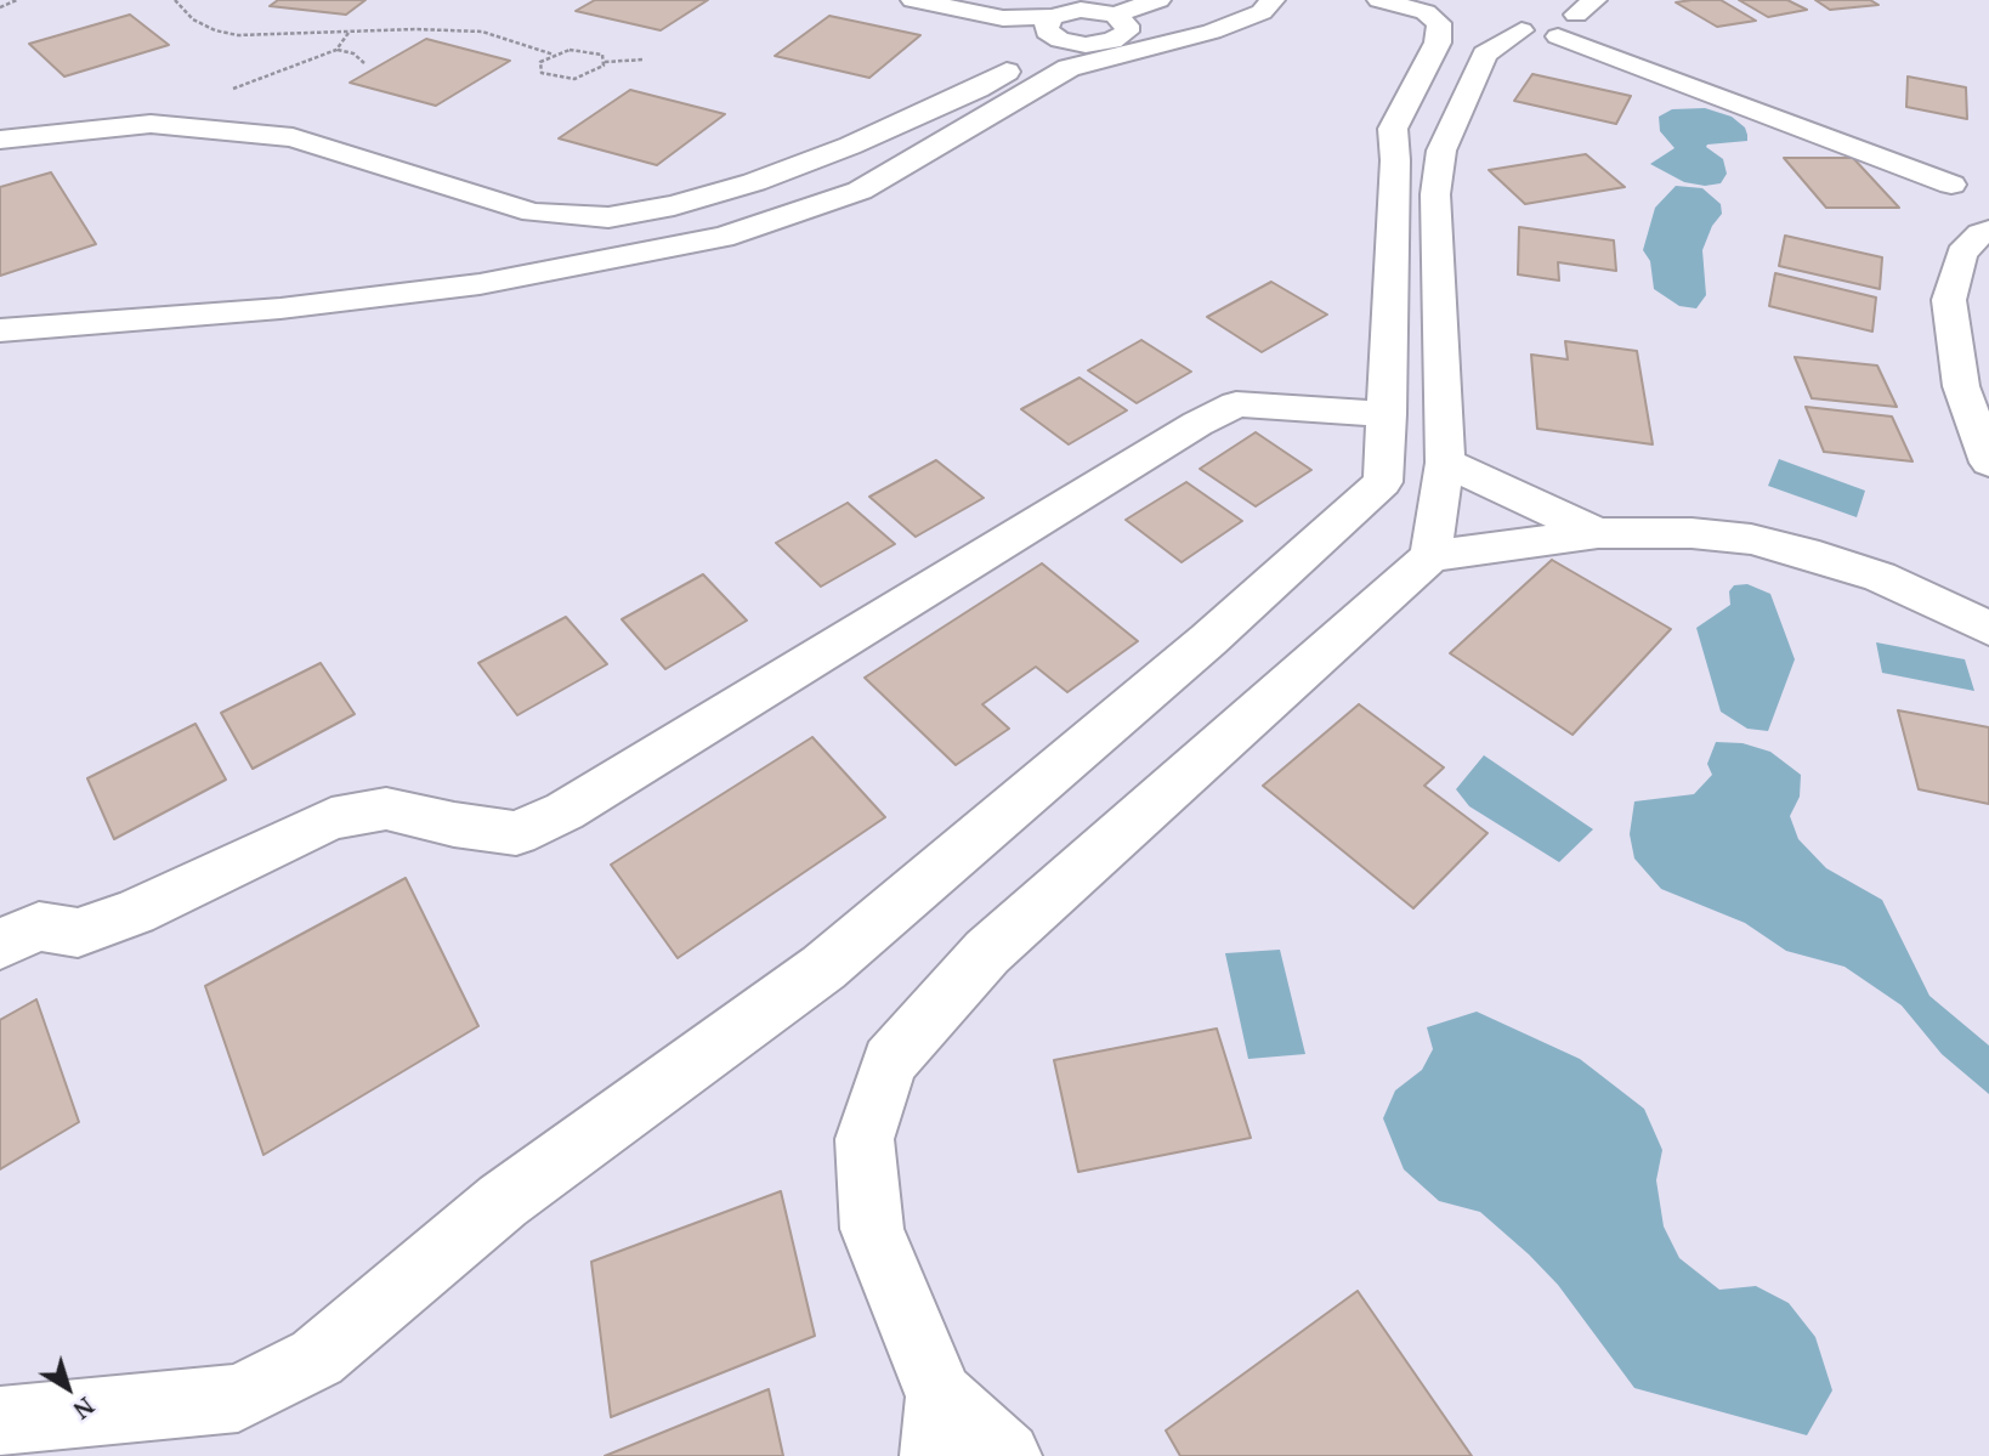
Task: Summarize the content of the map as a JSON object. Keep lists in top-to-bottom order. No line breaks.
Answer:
{"north":"bottom right"}
